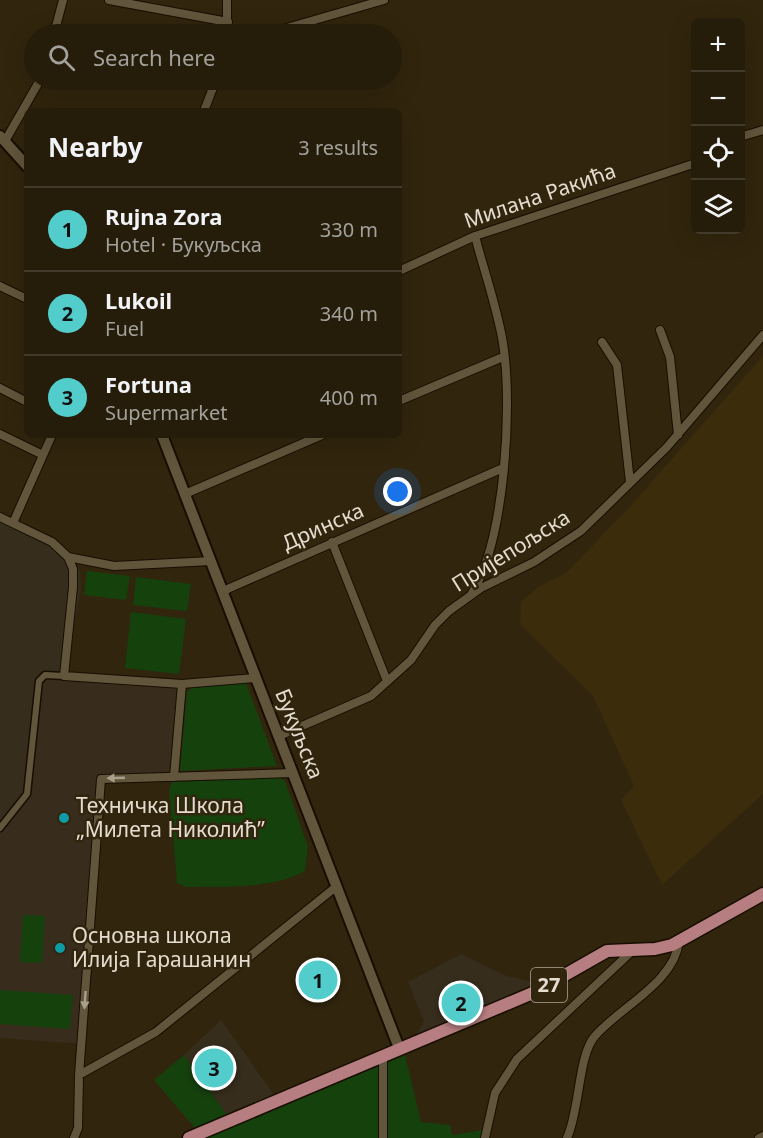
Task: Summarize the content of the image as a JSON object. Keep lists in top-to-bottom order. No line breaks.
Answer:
{"streets":{"main road":["Букуљска","27"],"street":["Милана Ракића","Дринска","Пријепољска"]},"crossings":[["Дринска","Букуљска"],["Пријепољска","Букуљска"],["Букуљска","27"]],"places":["Техничка Школа „Милета Николић”","Основна школа Илија Гарашанин"],"page":{"map_buttons":["+","−"],"search":"Search here","heading":["Nearby","3 results"],"list":[{"mark":"1","name":"Rujna Zora","note":"Hotel · Букуљска","value":"330 m"},{"mark":"2","name":"Lukoil","note":"Fuel","value":"340 m"},{"mark":"3","name":"Fortuna","note":"Supermarket","value":"400 m"}],"pins":["1","2","3"]}}
